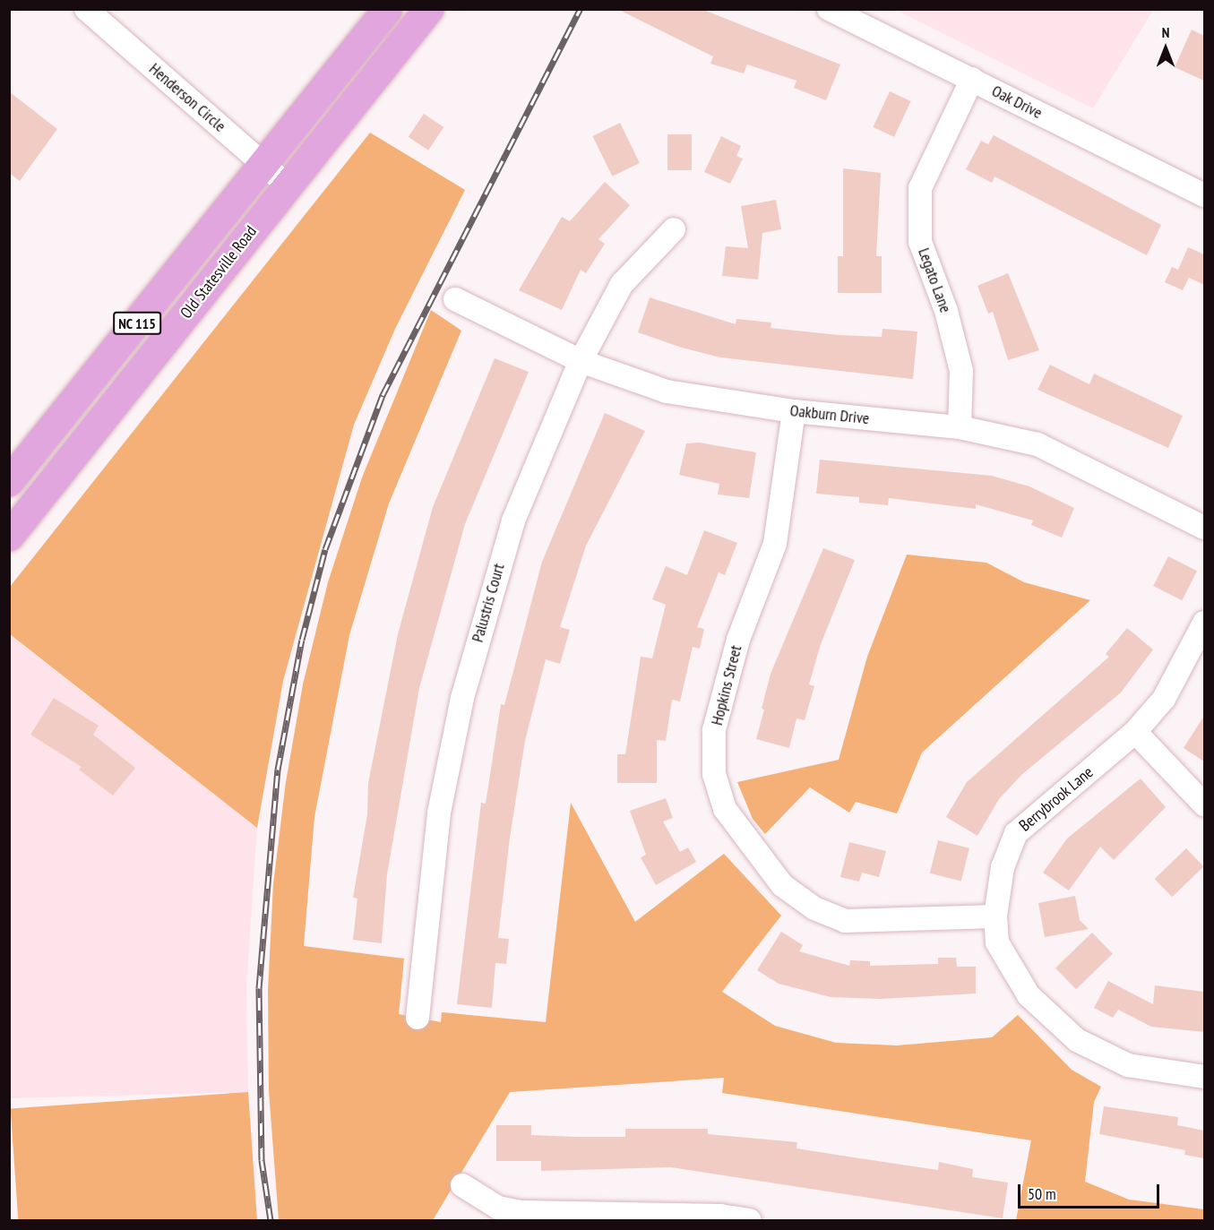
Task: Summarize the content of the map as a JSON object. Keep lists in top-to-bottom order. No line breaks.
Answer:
{"streets":{"main road":["Old Statesville Road","NC 115"],"street":["Henderson Circle","Oak Drive","Legato Lane","Oakburn Drive","Palustris Court","Hopkins Street","Berrybrook Lane"]},"crossings":[["Henderson Circle","Old Statesville Road"],["Oak Drive","Legato Lane"],["Legato Lane","Oakburn Drive"],["Oakburn Drive","Palustris Court"],["Oakburn Drive","Hopkins Street"],["Hopkins Street","Berrybrook Lane"]],"scale_bar":"50 m","north":"top"}
